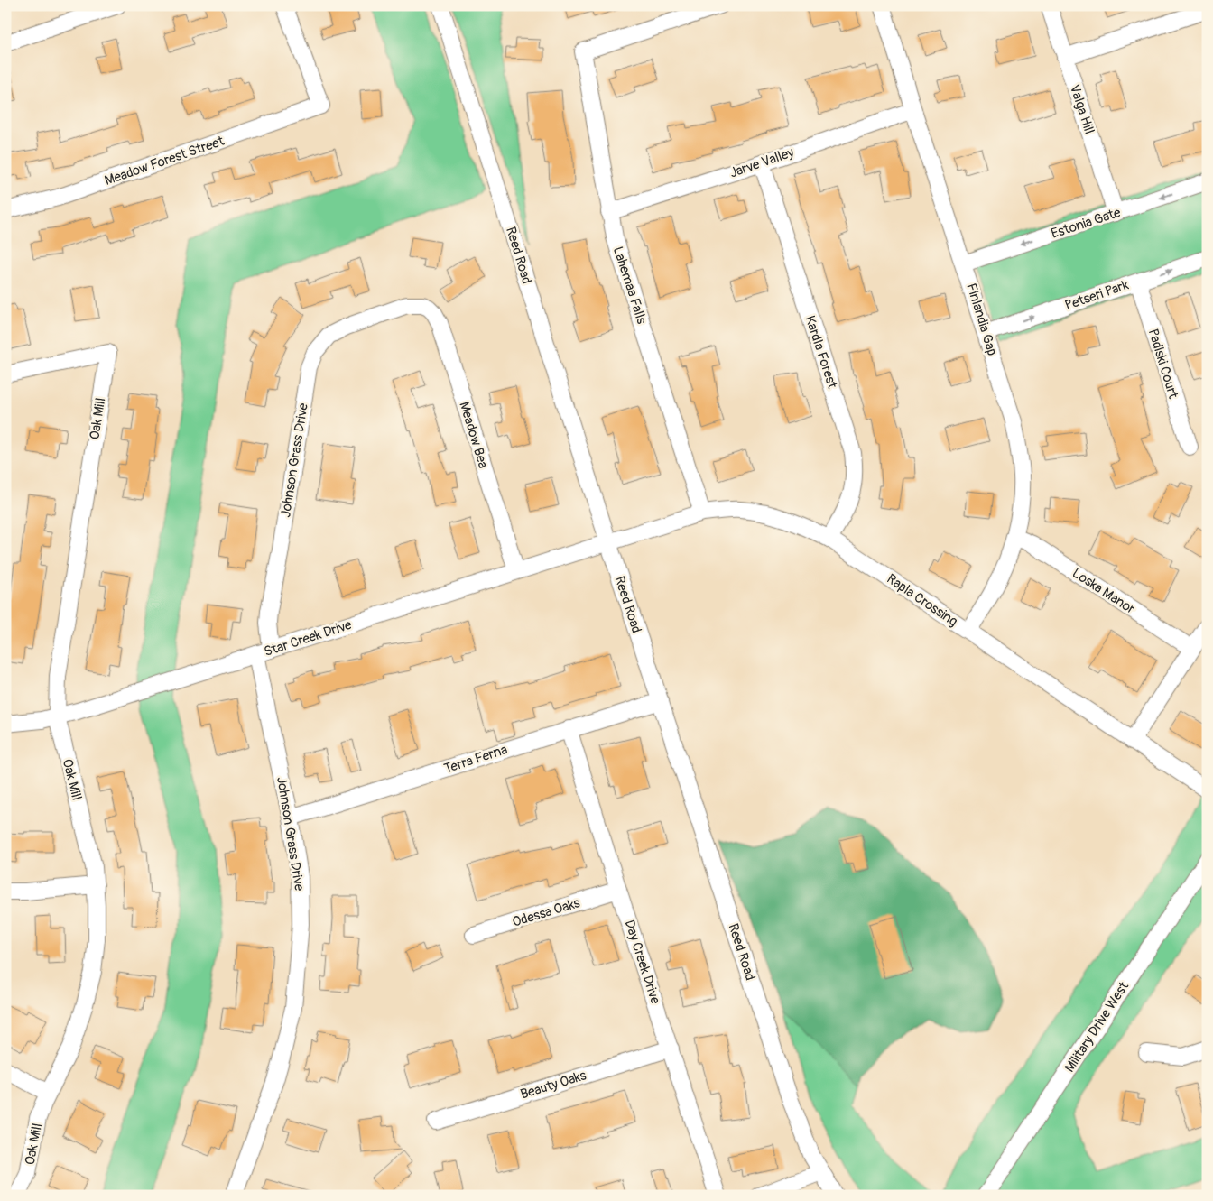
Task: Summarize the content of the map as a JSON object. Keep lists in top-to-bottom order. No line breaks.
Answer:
{"streets":{"street":["Valga Hill","Meadow Forest Street","Jarve Valley","Estonia Gate","Reed Road","Lahemaa Falls","Petseri Park","Finlandia Gap","Kardla Forest","Padiski Court","Oak Mill","Meadow Bea","Johnson Grass Drive","Loska Manor","Rapla Crossing","Star Creek Drive","Terra Ferna","Odessa Oaks","Day Creek Drive","Military Drive West","Beauty Oaks"]},"crossings":[["Valga Hill","Estonia Gate"],["Jarve Valley","Lahemaa Falls"],["Jarve Valley","Finlandia Gap"],["Jarve Valley","Kardla Forest"],["Estonia Gate","Finlandia Gap"],["Reed Road","Rapla Crossing"],["Reed Road","Star Creek Drive"],["Reed Road","Terra Ferna"],["Lahemaa Falls","Rapla Crossing"],["Petseri Park","Finlandia Gap"],["Petseri Park","Padiski Court"],["Finlandia Gap","Loska Manor"],["Finlandia Gap","Rapla Crossing"],["Kardla Forest","Rapla Crossing"],["Oak Mill","Star Creek Drive"],["Meadow Bea","Johnson Grass Drive"],["Meadow Bea","Star Creek Drive"],["Johnson Grass Drive","Star Creek Drive"],["Johnson Grass Drive","Terra Ferna"],["Rapla Crossing","Star Creek Drive"],["Terra Ferna","Day Creek Drive"],["Odessa Oaks","Day Creek Drive"],["Day Creek Drive","Beauty Oaks"]],"one_way":["Estonia Gate","Petseri Park"]}
